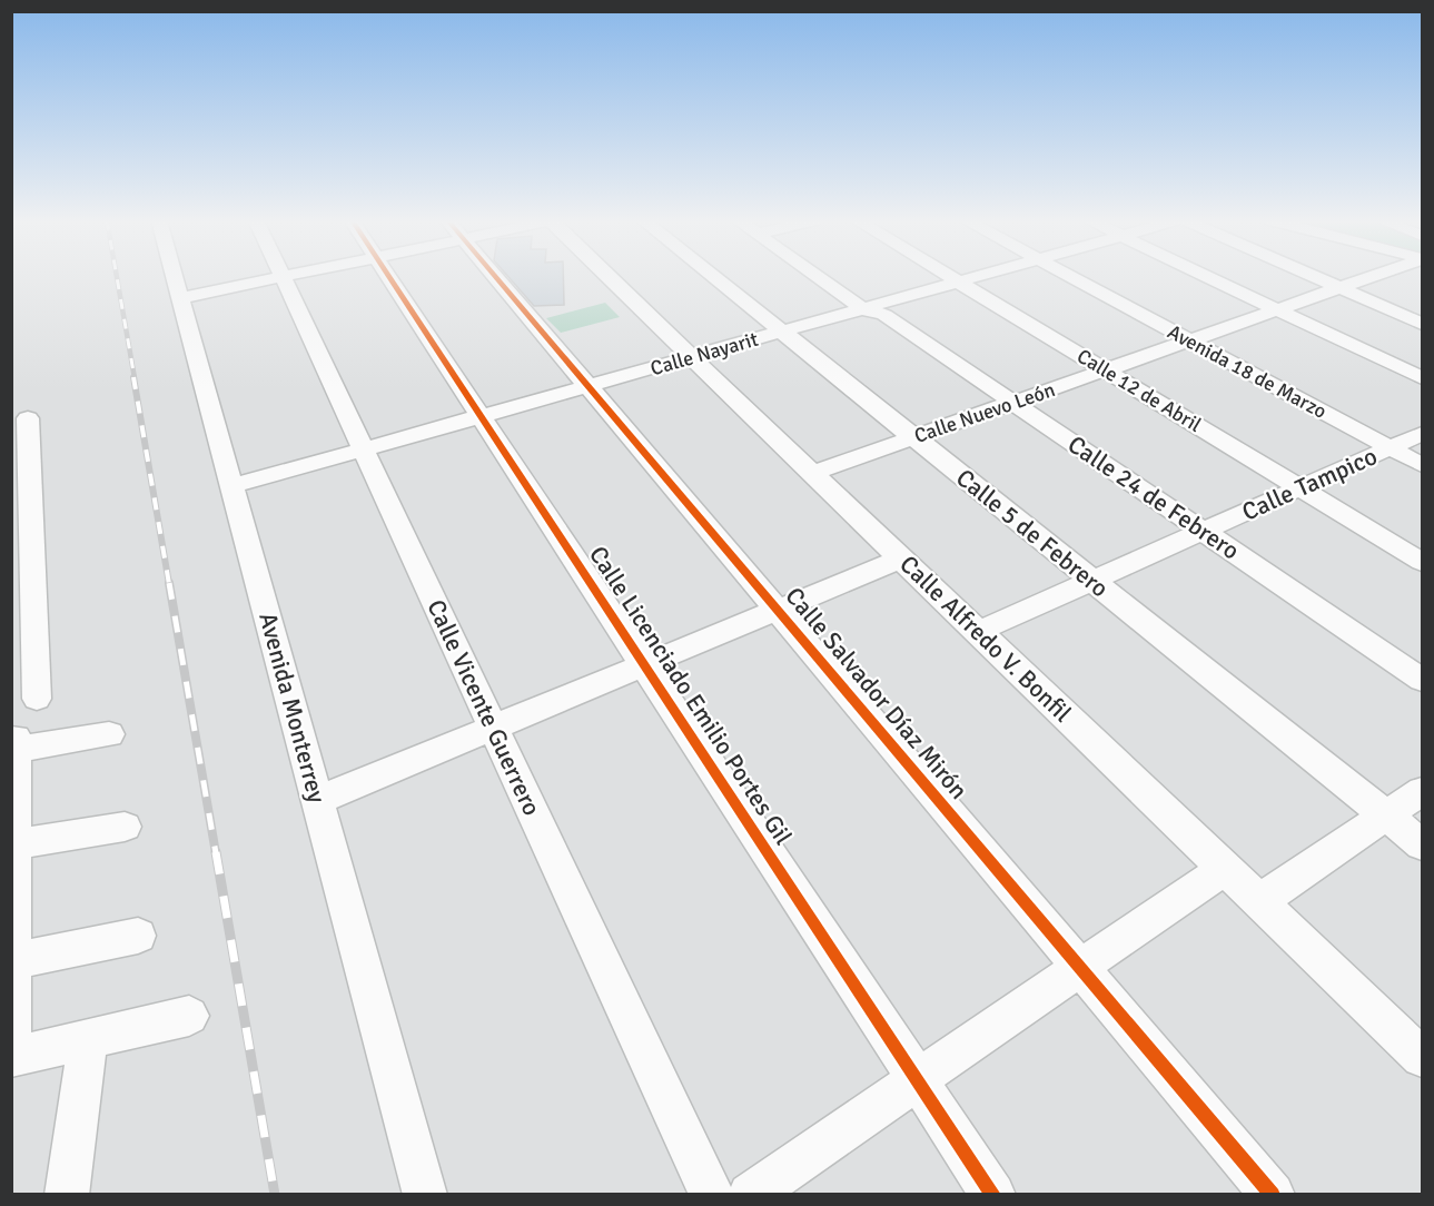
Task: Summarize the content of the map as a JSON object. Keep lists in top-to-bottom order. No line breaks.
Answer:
{"streets":{"street":["Calle Nayarit","Avenida 18 de Marzo","Calle 12 de Abril","Calle Nuevo León","Calle Tampico","Calle 24 de Febrero","Calle 5 de Febrero","Calle Alfredo V. Bonfil","Calle Salvador Díaz Mirón","Calle Licenciado Emilio Portes Gil","Avenida Monterrey","Calle Vicente Guerrero"]},"crossings":[["Calle Nayarit","Calle 12 de Abril"],["Calle Nayarit","Calle 24 de Febrero"],["Calle Nayarit","Calle 5 de Febrero"],["Calle Nayarit","Calle Alfredo V. Bonfil"],["Calle Nayarit","Calle Salvador Díaz Mirón"],["Calle Nayarit","Calle Licenciado Emilio Portes Gil"],["Calle Nayarit","Avenida Monterrey"],["Calle Nayarit","Calle Vicente Guerrero"],["Avenida 18 de Marzo","Calle Nuevo León"],["Avenida 18 de Marzo","Calle Tampico"],["Calle 12 de Abril","Calle Nuevo León"],["Calle 12 de Abril","Calle Tampico"],["Calle Nuevo León","Calle 24 de Febrero"],["Calle Nuevo León","Calle 5 de Febrero"],["Calle Nuevo León","Calle Alfredo V. Bonfil"],["Calle Tampico","Calle 24 de Febrero"],["Calle Tampico","Calle 5 de Febrero"],["Calle Tampico","Calle Alfredo V. Bonfil"]]}
